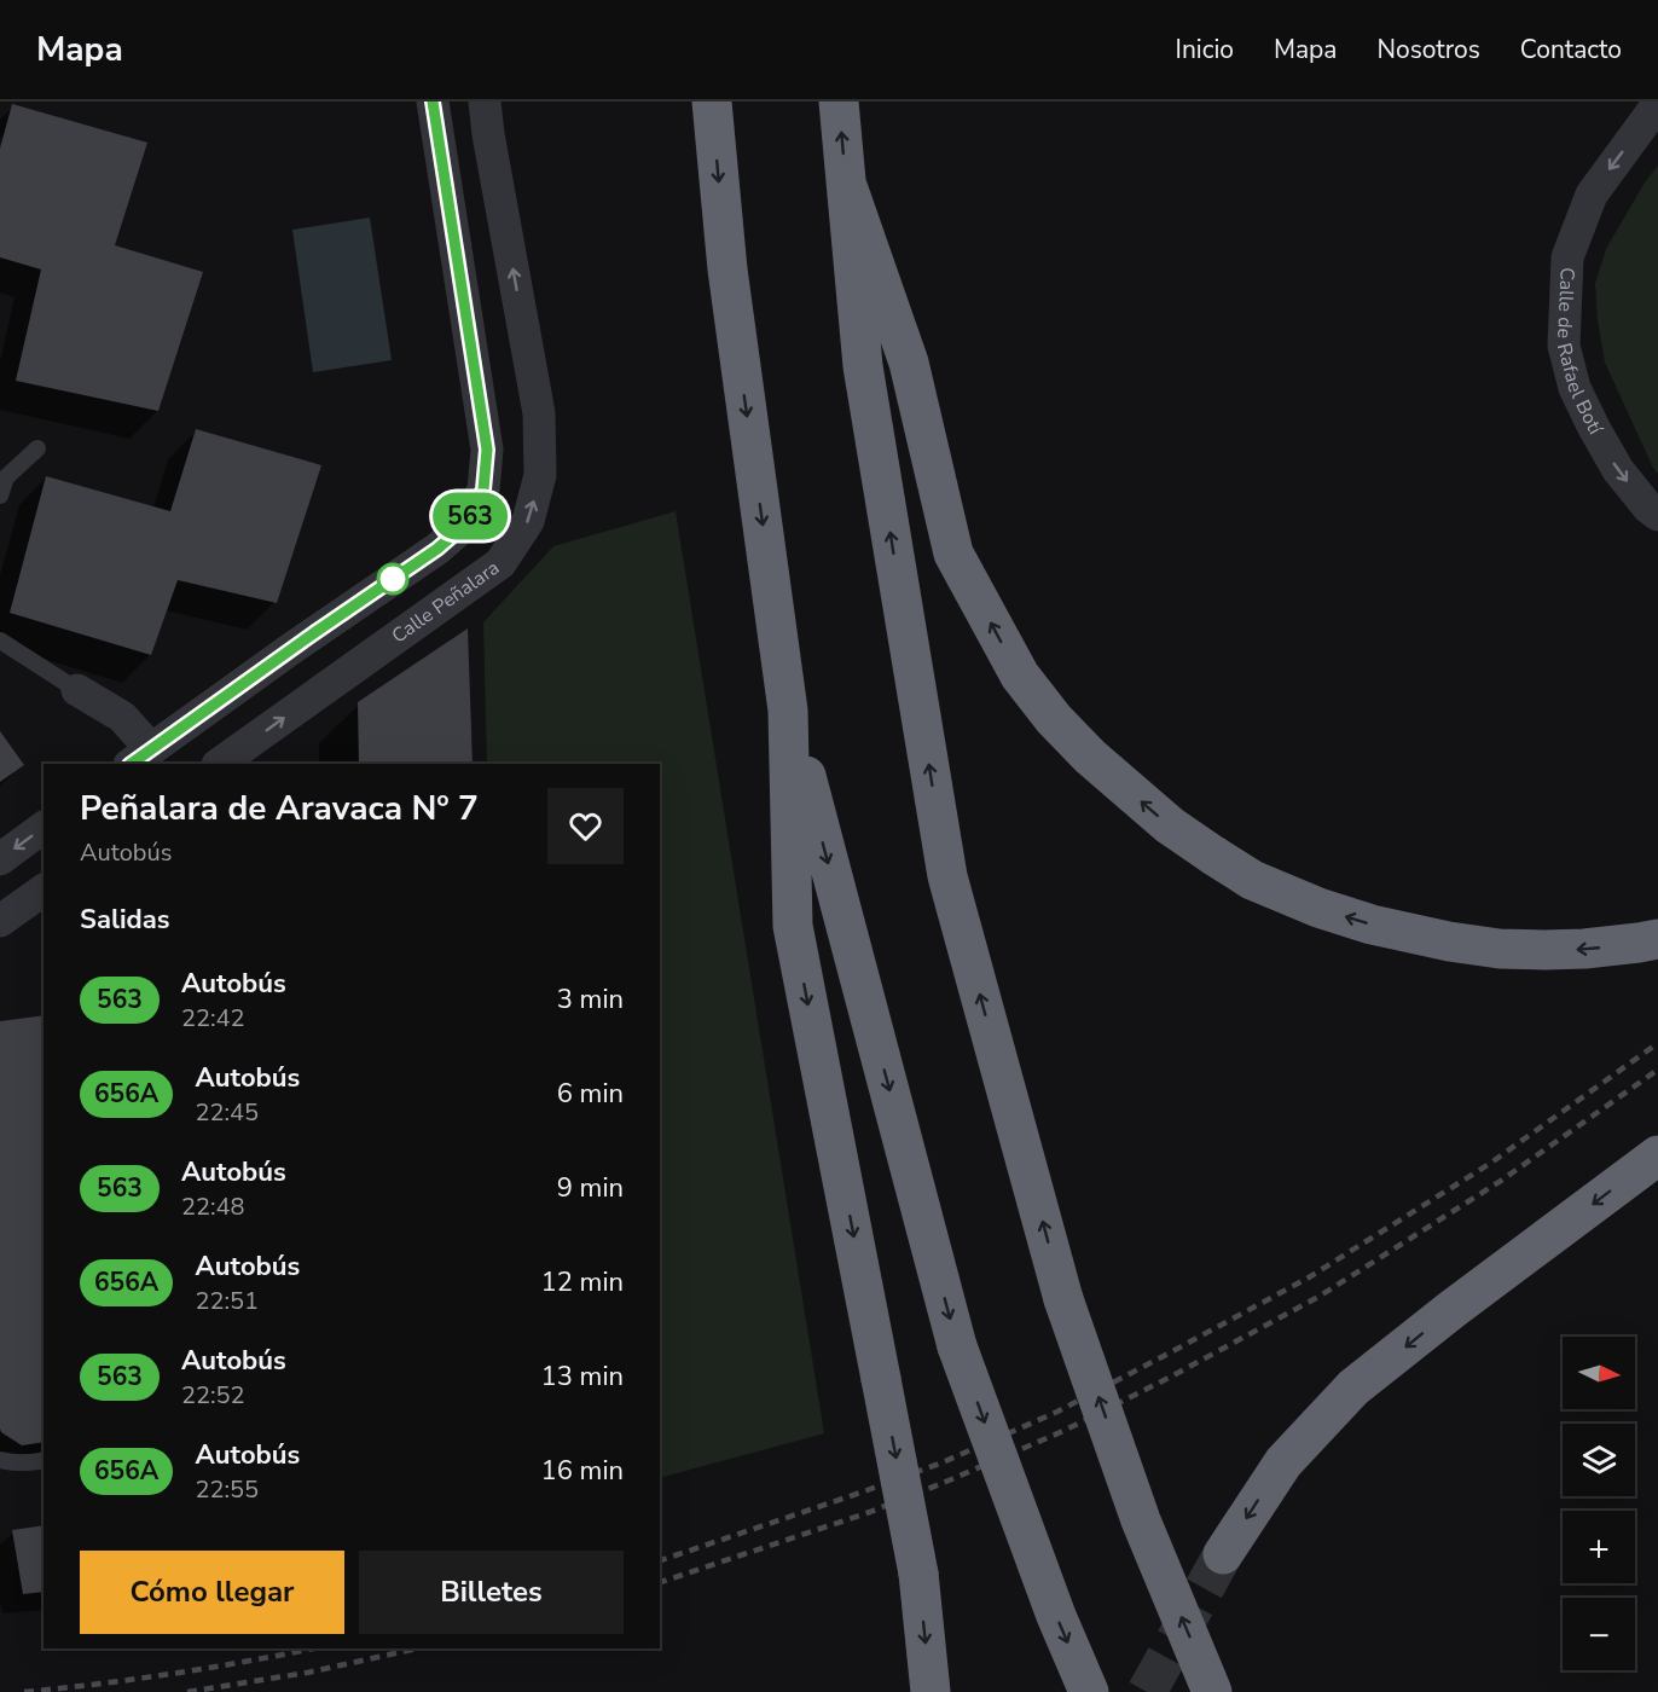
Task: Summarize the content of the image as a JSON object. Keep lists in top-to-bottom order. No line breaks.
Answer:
{"streets":{"street":["Calle de Rafael Botí","Calle Peñalara"]},"one_way":["Calle de Rafael Botí","Calle Peñalara"],"lines":["bus line 563"],"north":"right","page":{"header":"Mapa","nav":["Inicio","Mapa","Nosotros","Contacto"],"on_map":"563","heading":[["Peñalara de Aravaca Nº 7","Autobús"],"Salidas"],"list":[{"mark":"563","name":"Autobús","note":"22:42","value":"3 min"},{"mark":"656A","name":"Autobús","note":"22:45","value":"6 min"},{"mark":"563","name":"Autobús","note":"22:48","value":"9 min"},{"mark":"656A","name":"Autobús","note":"22:51","value":"12 min"},{"mark":"563","name":"Autobús","note":"22:52","value":"13 min"},{"mark":"656A","name":"Autobús","note":"22:55","value":"16 min"}],"map_buttons":["+","−"],"buttons":["Cómo llegar","Billetes"]}}
